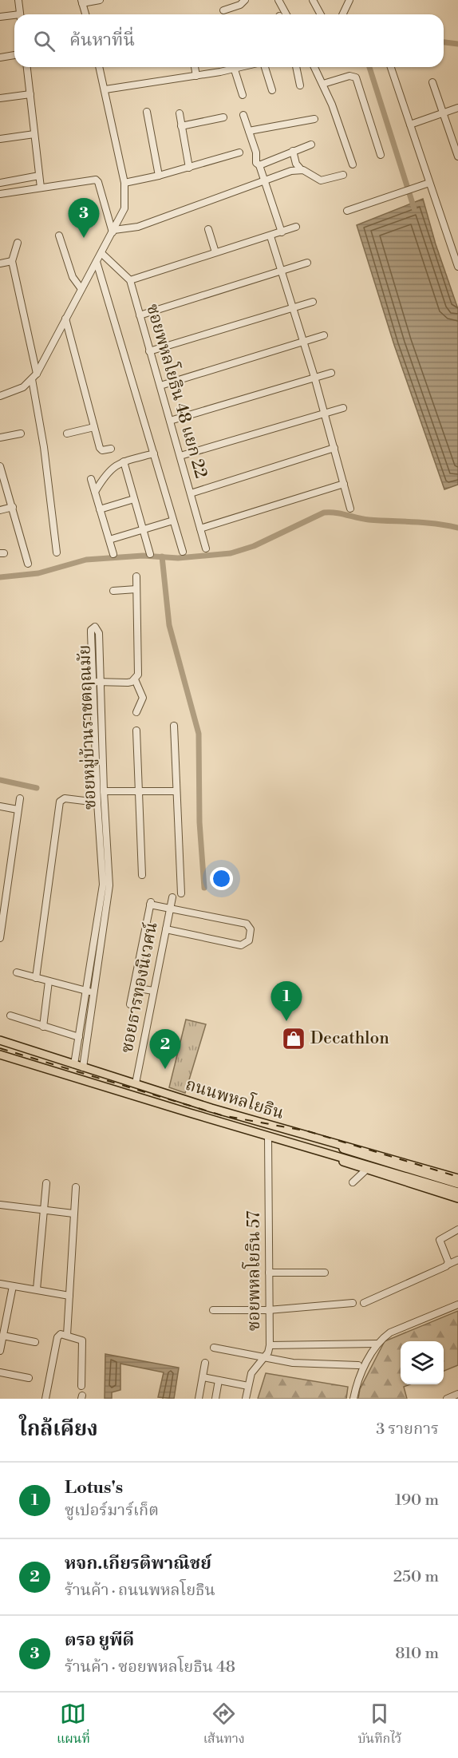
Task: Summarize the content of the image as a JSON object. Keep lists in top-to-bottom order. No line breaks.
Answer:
{"streets":{"main road":["ถนนพหลโยธิน"],"street":["ซอยพหลโยธิน 48 แยก 22","ซอยหมู่บ้านราชตฤณมัย","ซอยธารทองนิเวศน์","ซอยพหลโยธิน 57"]},"crossings":[["ซอยหมู่บ้านราชตฤณมัย","ถนนพหลโยธิน"],["ซอยธารทองนิเวศน์","ถนนพหลโยธิน"],["ถนนพหลโยธิน","ซอยพหลโยธิน 57"]],"places":{"shop":["Decathlon"]},"page":{"search":"ค้นหาที่นี่","pins":["3","1","2"],"heading":["ใกล้เคียง","3 รายการ"],"list":[{"mark":"1","name":"Lotus's","note":"ซูเปอร์มาร์เก็ต","value":"190 m"},{"mark":"2","name":"หจก.เกียรติพาณิชย์","note":"ร้านค้า · ถนนพหลโยธิน","value":"250 m"},{"mark":"3","name":"ตรอ ยูพีดี","note":"ร้านค้า · ซอยพหลโยธิน 48","value":"810 m"}],"nav":["แผนที่","เส้นทาง","บันทึกไว้"]}}
